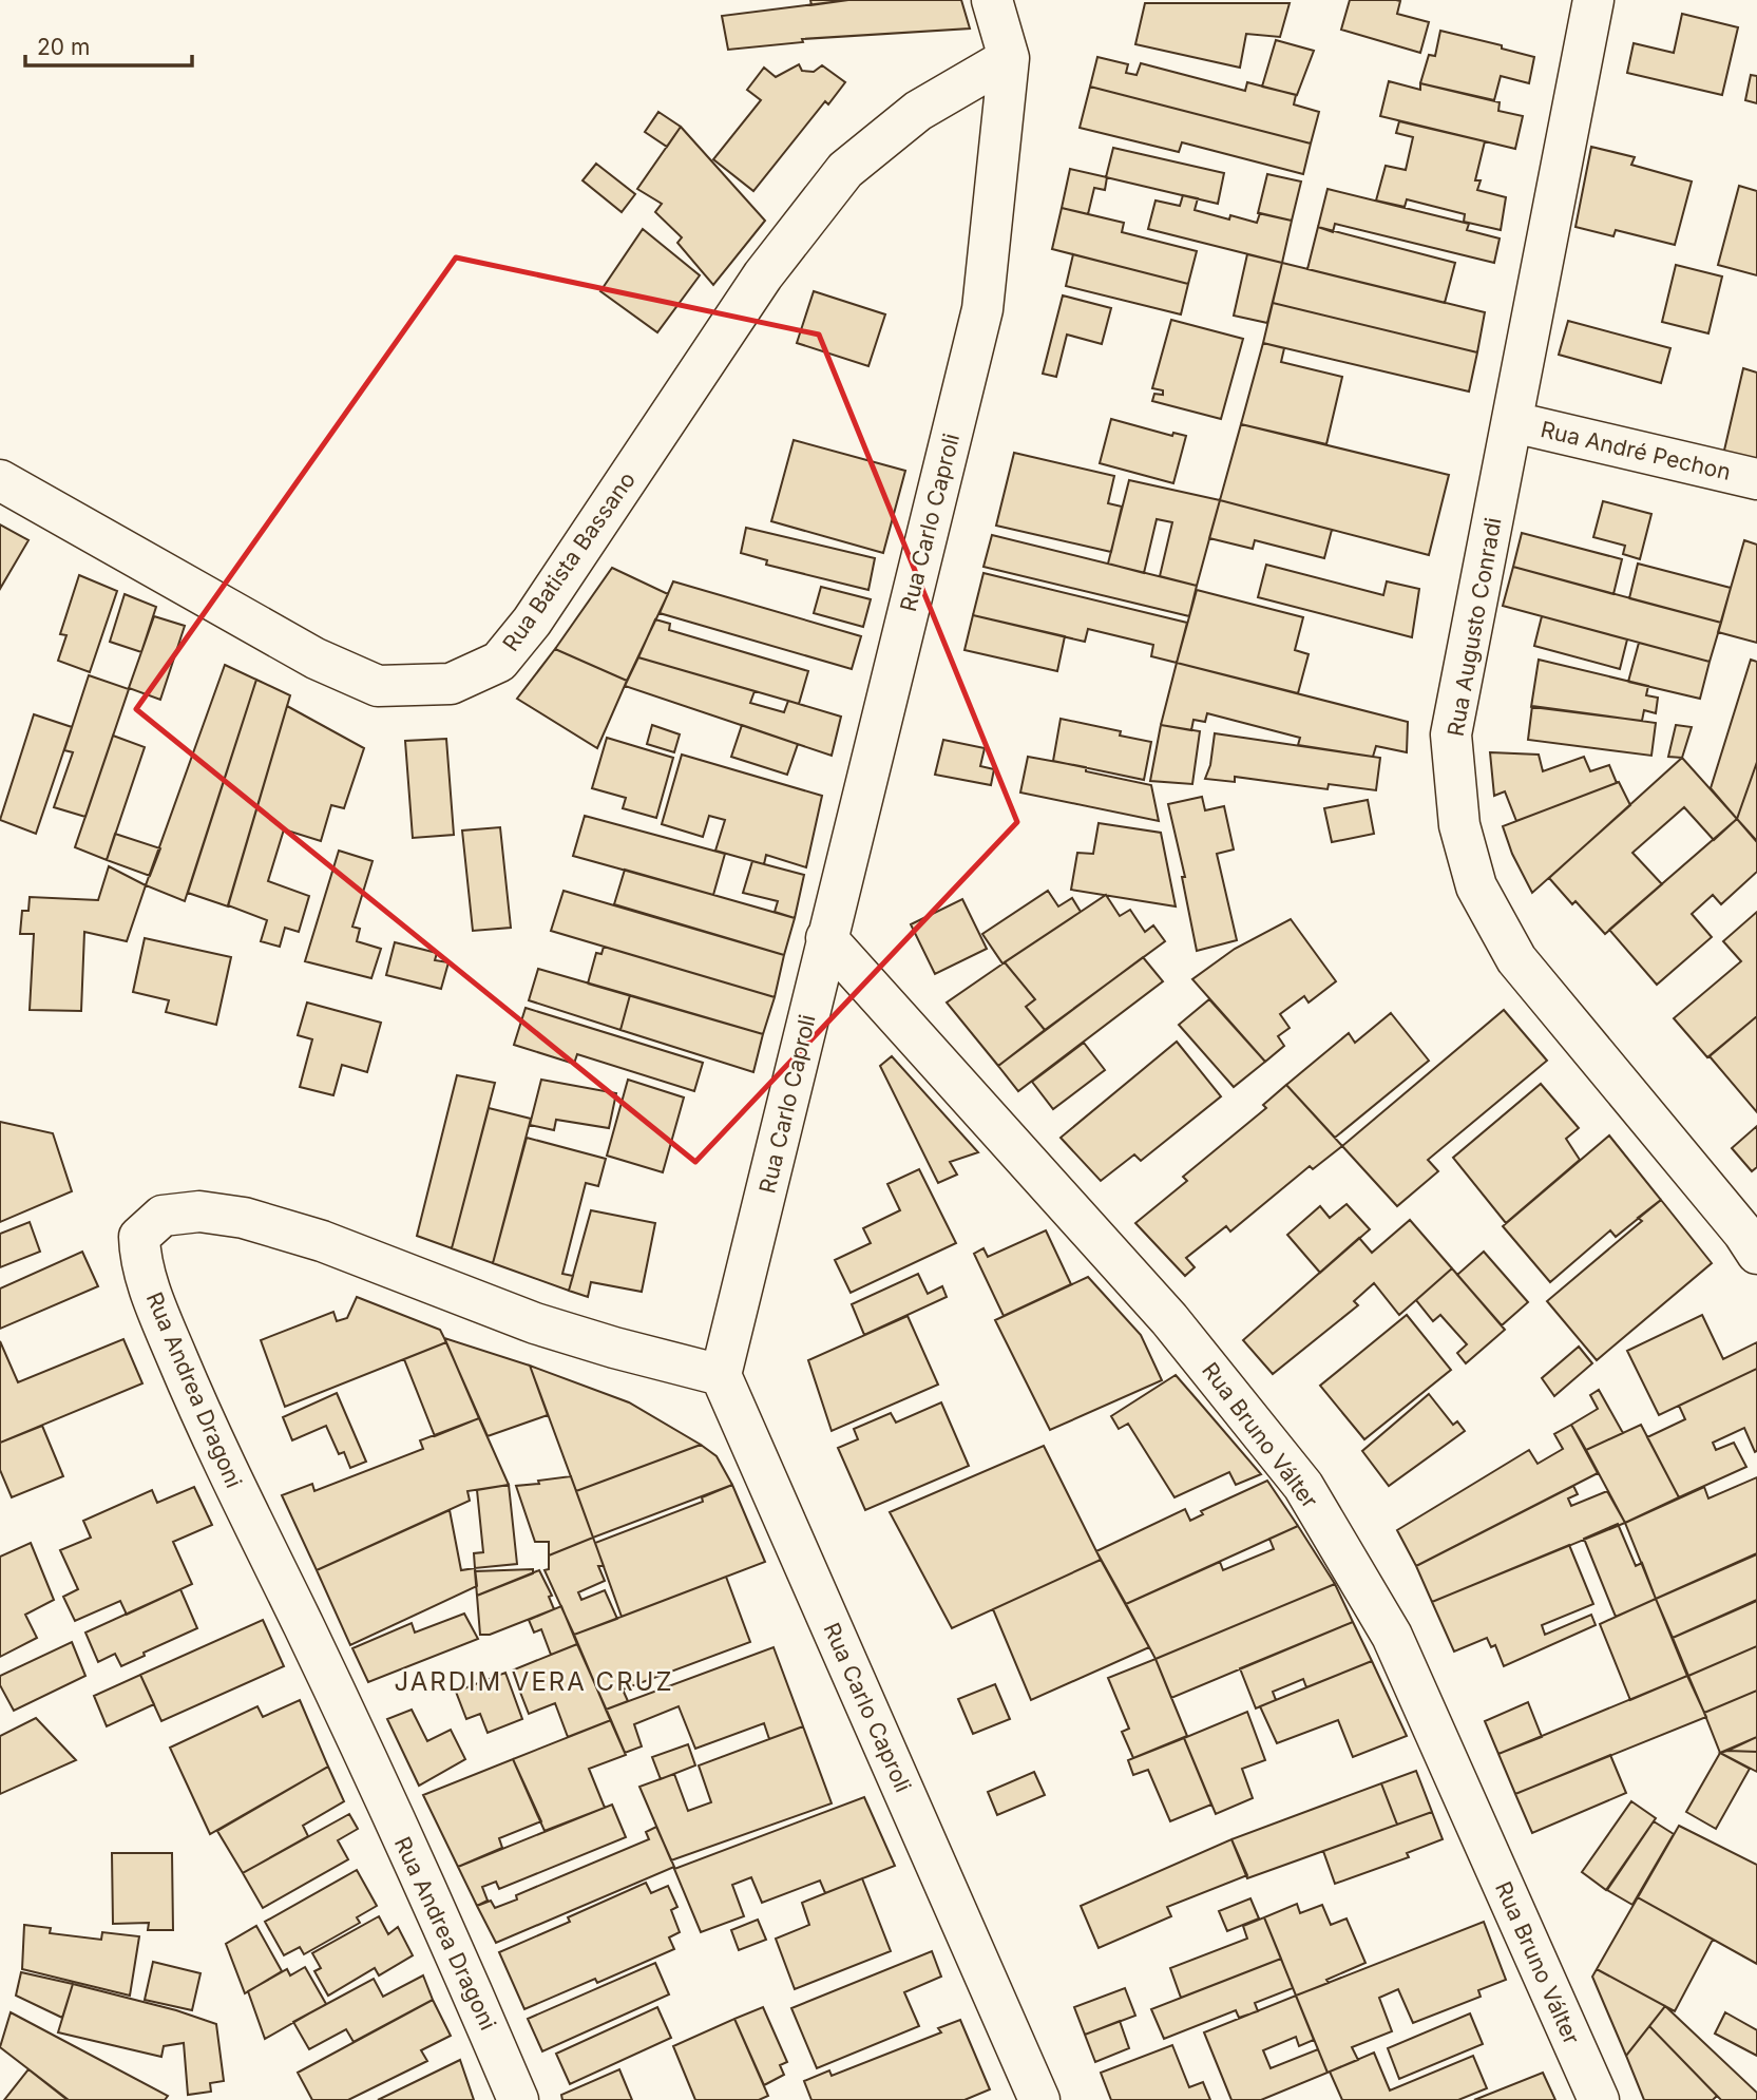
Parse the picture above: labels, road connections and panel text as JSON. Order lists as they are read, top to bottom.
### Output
{
  "streets": {
    "street": [
      "Rua André Pechon",
      "Rua Carlo Caproli",
      "Rua Batista Bassano",
      "Rua Augusto Conradi",
      "Rua Andrea Dragoni",
      "Rua Bruno Válter"
    ]
  },
  "crossings": [
    ["Rua André Pechon", "Rua Augusto Conradi"],
    ["Rua Carlo Caproli", "Rua Batista Bassano"],
    ["Rua Carlo Caproli", "Rua Andrea Dragoni"],
    ["Rua Carlo Caproli", "Rua Bruno Válter"]
  ],
  "districts": ["JARDIM VERA CRUZ"],
  "scale_bar": "20 m"
}
